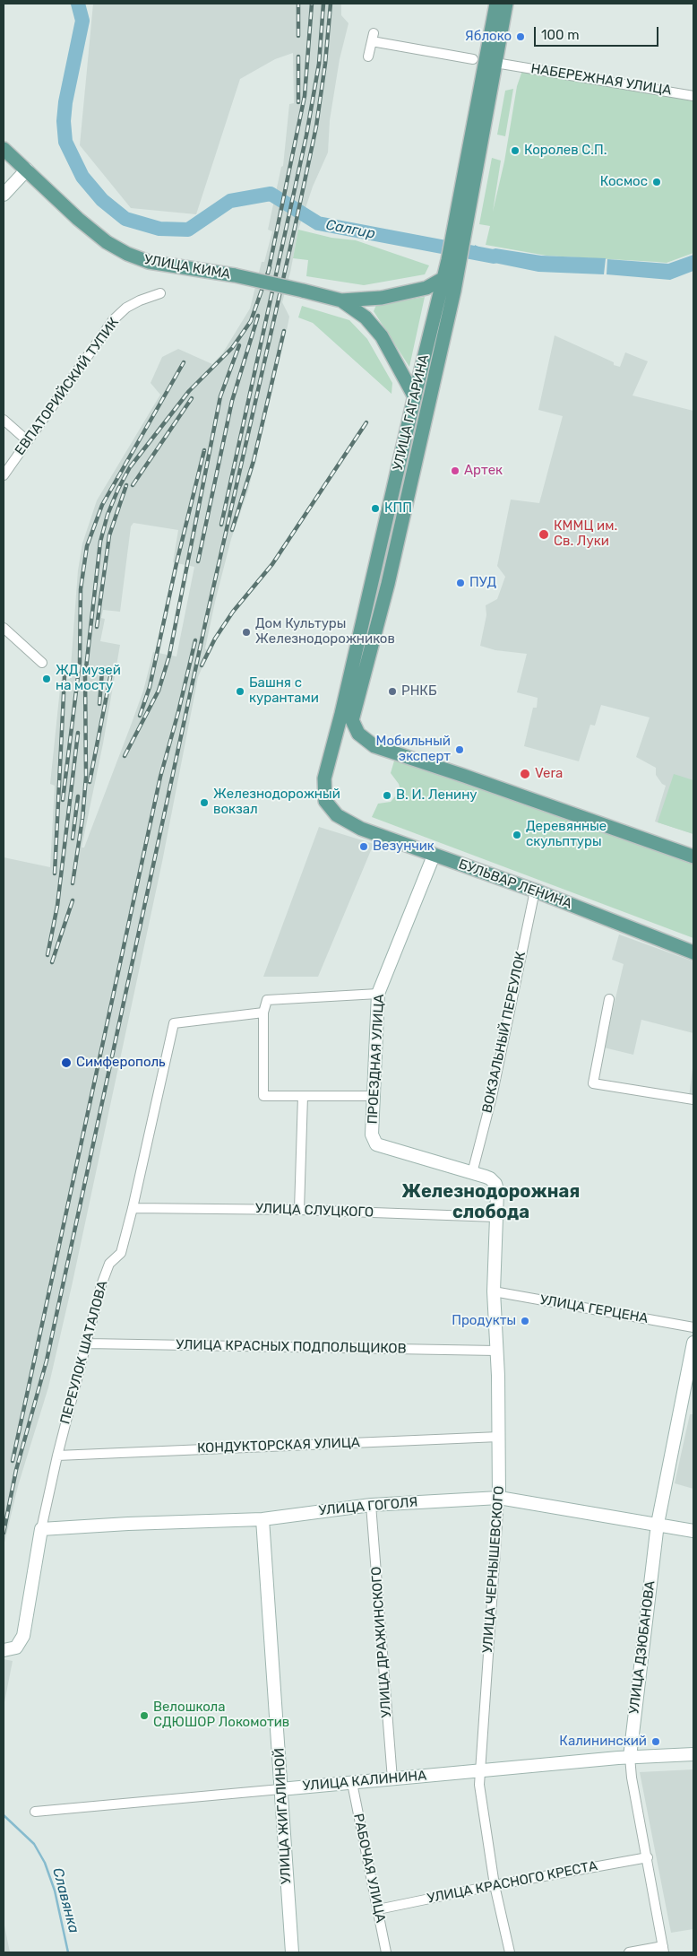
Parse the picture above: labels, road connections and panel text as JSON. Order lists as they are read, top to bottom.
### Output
{
  "streets": {
    "main road": [
      "УЛИЦА КИМА",
      "УЛИЦА ГАГАРИНА",
      "БУЛЬВАР ЛЕНИНА",
      "ПРОЕЗДНАЯ УЛИЦА",
      "УЛИЦА ГОГОЛЯ",
      "УЛИЦА ЧЕРНЫШЕВСКОГО",
      "УЛИЦА ДЗЮБАНОВА",
      "УЛИЦА КАЛИНИНА",
      "УЛИЦА ЖИГАЛИНОЙ"
    ],
    "street": [
      "НАБЕРЕЖНАЯ УЛИЦА",
      "ЕВПАТОРИЙСКИЙ ТУПИК",
      "ВОКЗАЛЬНЫЙ ПЕРЕУЛОК",
      "УЛИЦА СЛУЦКОГО",
      "УЛИЦА ГЕРЦЕНА",
      "УЛИЦА КРАСНЫХ ПОДПОЛЬЩИКОВ",
      "ПЕРЕУЛОК ШАТАЛОВА",
      "КОНДУКТОРСКАЯ УЛИЦА",
      "УЛИЦА ДРАЖИНСКОГО",
      "РАБОЧАЯ УЛИЦА",
      "УЛИЦА КРАСНОГО КРЕСТА"
    ]
  },
  "crossings": [
    ["НАБЕРЕЖНАЯ УЛИЦА", "УЛИЦА ГАГАРИНА"],
    ["УЛИЦА ГАГАРИНА", "БУЛЬВАР ЛЕНИНА"],
    ["БУЛЬВАР ЛЕНИНА", "ВОКЗАЛЬНЫЙ ПЕРЕУЛОК"],
    ["БУЛЬВАР ЛЕНИНА", "ПРОЕЗДНАЯ УЛИЦА"],
    ["ВОКЗАЛЬНЫЙ ПЕРЕУЛОК", "ПРОЕЗДНАЯ УЛИЦА"],
    ["ПРОЕЗДНАЯ УЛИЦА", "УЛИЦА ЧЕРНЫШЕВСКОГО"],
    ["УЛИЦА СЛУЦКОГО", "ПЕРЕУЛОК ШАТАЛОВА"],
    ["УЛИЦА СЛУЦКОГО", "УЛИЦА ЧЕРНЫШЕВСКОГО"],
    ["УЛИЦА ГЕРЦЕНА", "УЛИЦА ЧЕРНЫШЕВСКОГО"],
    ["УЛИЦА КРАСНЫХ ПОДПОЛЬЩИКОВ", "ПЕРЕУЛОК ШАТАЛОВА"],
    ["УЛИЦА КРАСНЫХ ПОДПОЛЬЩИКОВ", "УЛИЦА ЧЕРНЫШЕВСКОГО"],
    ["ПЕРЕУЛОК ШАТАЛОВА", "КОНДУКТОРСКАЯ УЛИЦА"],
    ["ПЕРЕУЛОК ШАТАЛОВА", "УЛИЦА ГОГОЛЯ"],
    ["КОНДУКТОРСКАЯ УЛИЦА", "УЛИЦА ЧЕРНЫШЕВСКОГО"],
    ["УЛИЦА ГОГОЛЯ", "УЛИЦА ЧЕРНЫШЕВСКОГО"],
    ["УЛИЦА ГОГОЛЯ", "УЛИЦА ДРАЖИНСКОГО"],
    ["УЛИЦА ГОГОЛЯ", "УЛИЦА ДЗЮБАНОВА"],
    ["УЛИЦА ГОГОЛЯ", "УЛИЦА ЖИГАЛИНОЙ"],
    ["УЛИЦА ЧЕРНЫШЕВСКОГО", "УЛИЦА КАЛИНИНА"],
    ["УЛИЦА ЧЕРНЫШЕВСКОГО", "УЛИЦА КРАСНОГО КРЕСТА"],
    ["УЛИЦА ДРАЖИНСКОГО", "УЛИЦА КАЛИНИНА"],
    ["УЛИЦА ДЗЮБАНОВА", "УЛИЦА КАЛИНИНА"],
    ["УЛИЦА ДЗЮБАНОВА", "УЛИЦА КРАСНОГО КРЕСТА"],
    ["УЛИЦА КАЛИНИНА", "УЛИЦА ЖИГАЛИНОЙ"],
    ["УЛИЦА КАЛИНИНА", "РАБОЧАЯ УЛИЦА"],
    ["РАБОЧАЯ УЛИЦА", "УЛИЦА КРАСНОГО КРЕСТА"]
  ],
  "districts": ["Железнодорожная слобода"],
  "water": ["Салгир", "Славянка"],
  "places": [
    "Яблоко",
    "Королев С.П.",
    "Космос",
    "Артек",
    "КПП",
    "КММЦ им. Св. Луки",
    "ПУД",
    "Дом Культуры Железнодорожников",
    "ЖД музей на мосту",
    "Башня с курантами",
    "РНКБ",
    "Мобильный эксперт",
    "Vera",
    "В. И. Ленину",
    "Железнодорожный вокзал",
    "Деревянные скульптуры",
    "Везунчик",
    "Симферополь",
    "Продукты",
    "Велошкола СДЮШОР Локомотив",
    "Калининский"
  ],
  "scale_bar": "100 m"
}
